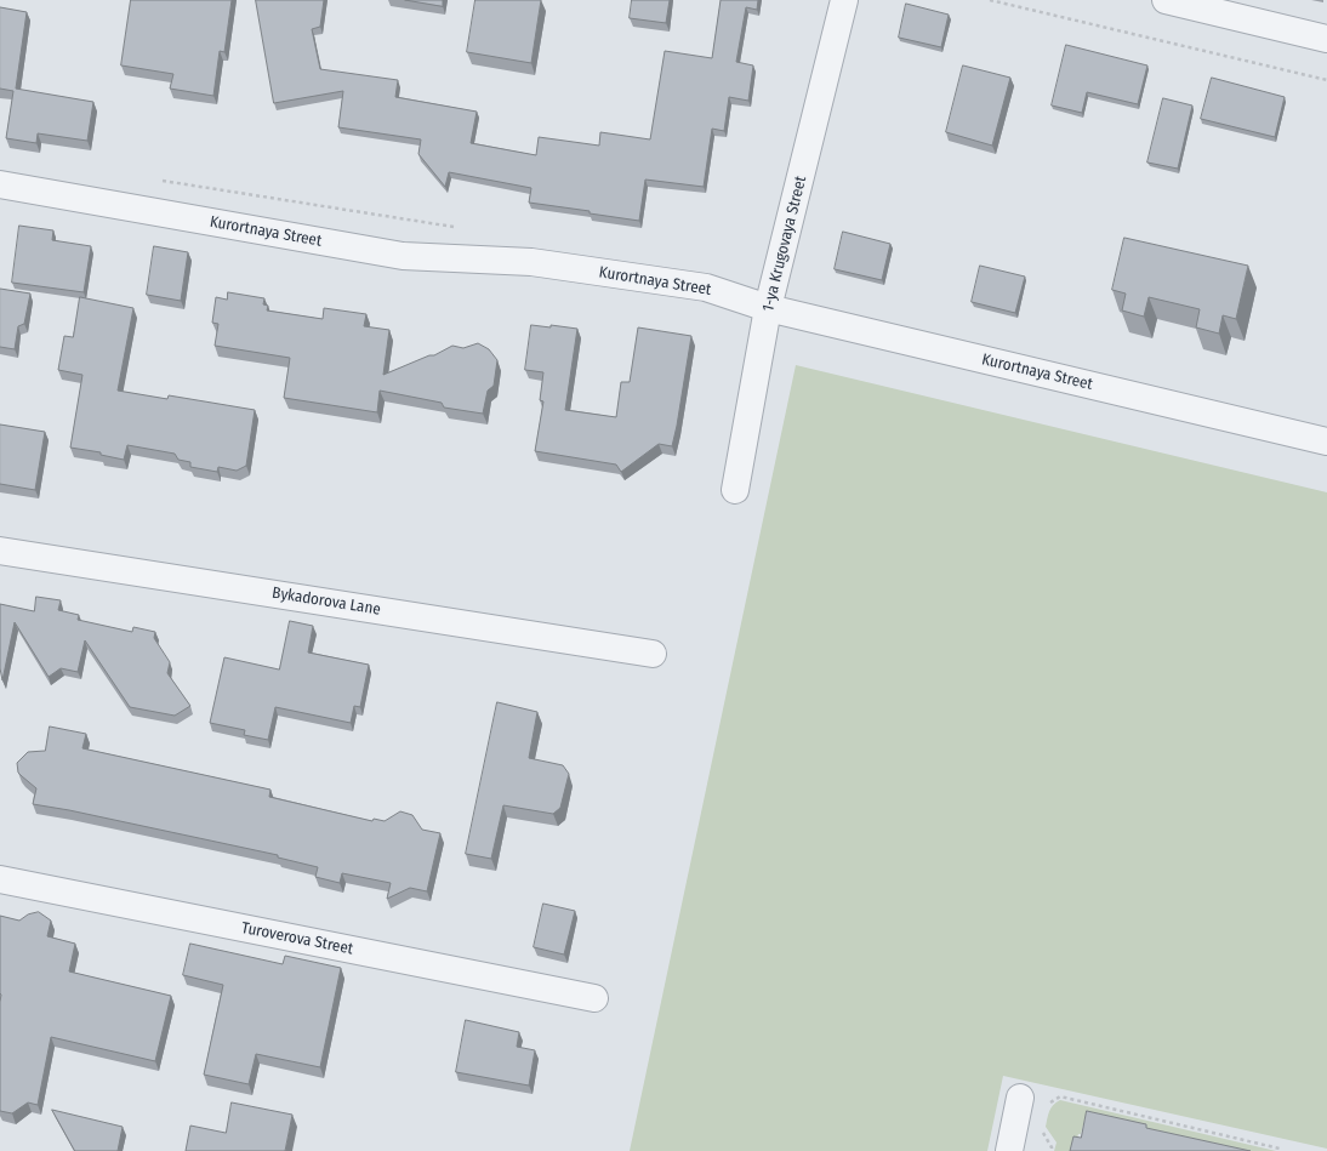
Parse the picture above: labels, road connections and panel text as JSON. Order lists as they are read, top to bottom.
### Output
{
  "streets": {
    "street": [
      "Kurortnaya Street",
      "1-ya Krugovaya Street",
      "Bykadorova Lane",
      "Turoverova Street"
    ]
  },
  "crossings": [
    ["Kurortnaya Street", "1-ya Krugovaya Street"]
  ]
}
